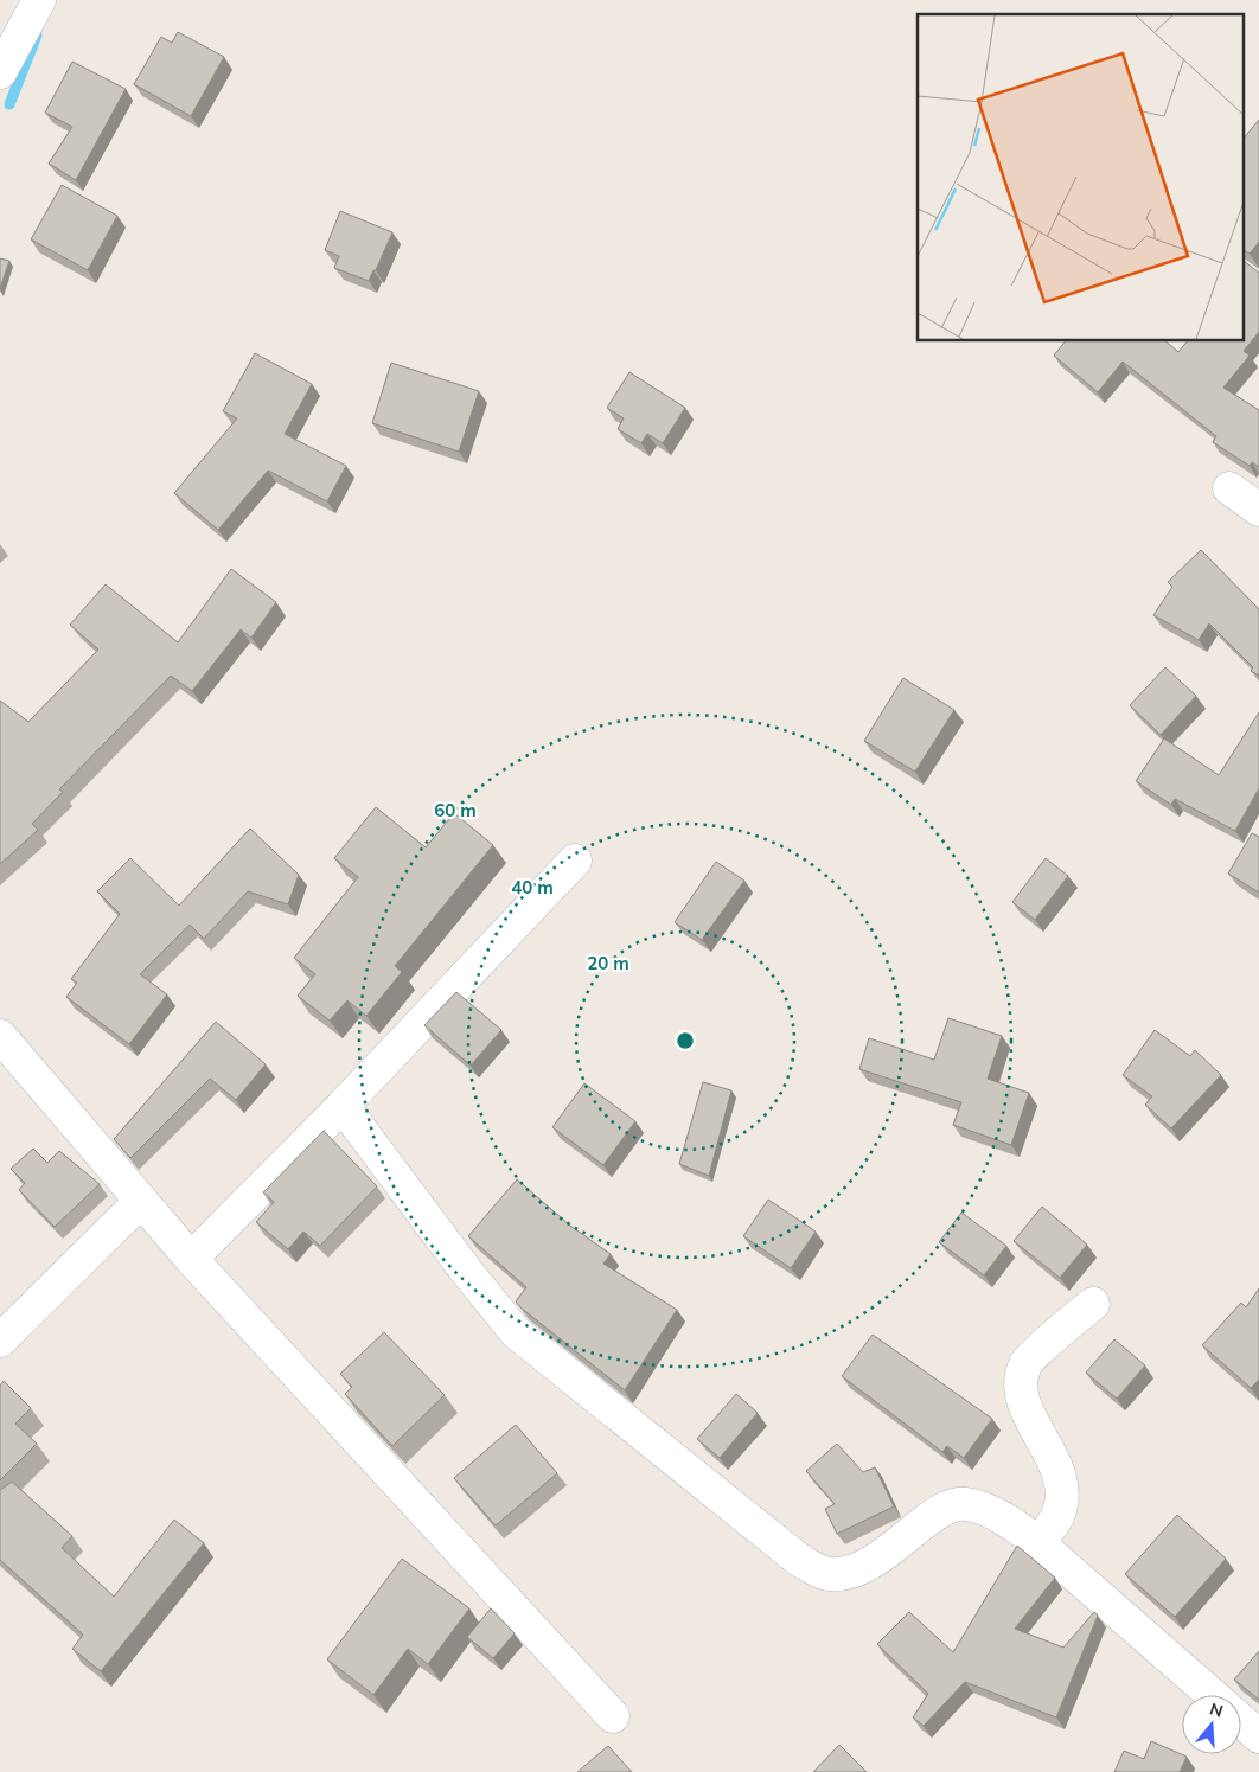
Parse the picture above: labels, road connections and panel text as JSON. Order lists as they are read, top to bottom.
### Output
{
  "north": "top",
  "rings": ["60 m", "40 m", "20 m"]
}
